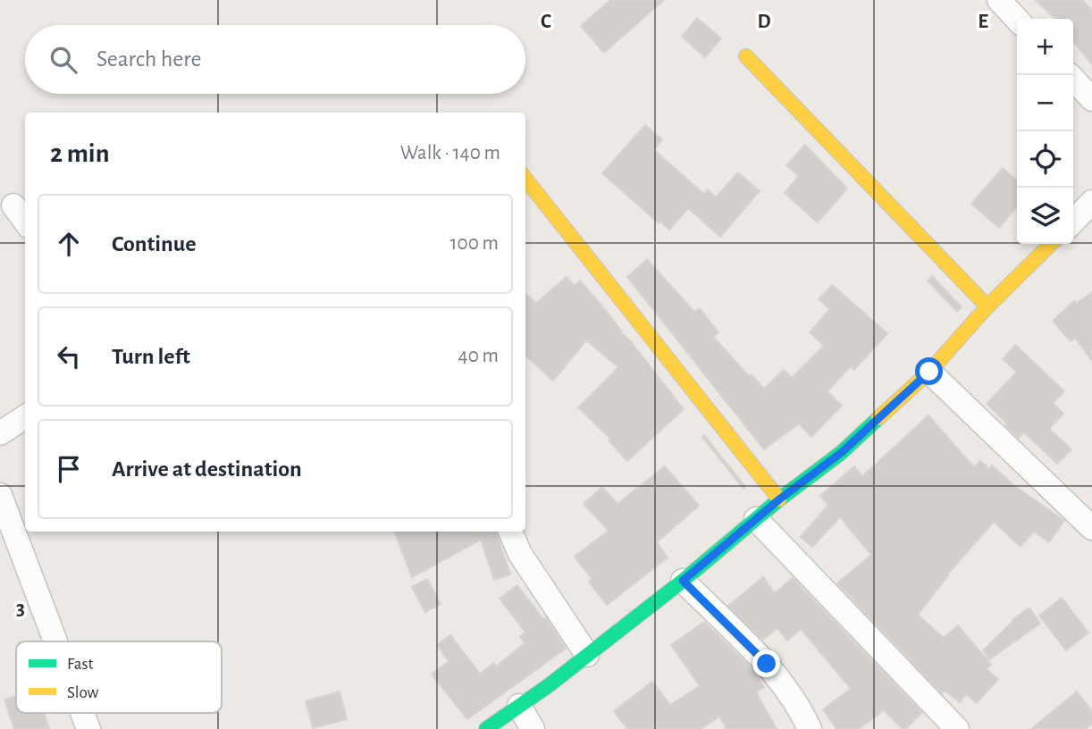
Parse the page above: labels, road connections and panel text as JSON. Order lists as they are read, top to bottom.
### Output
{
  "legend": ["Fast", "Slow"],
  "page": {
    "map_buttons": ["+", "−"],
    "search": "Search here",
    "heading": ["2 min", "Walk · 140 m"],
    "list": [
      ["Continue", "100 m"],
      ["Turn left", "40 m"],
      "Arrive at destination"
    ]
  },
  "grid": {
    "columns": ["C", "D", "E"],
    "rows": ["3"]
  }
}
